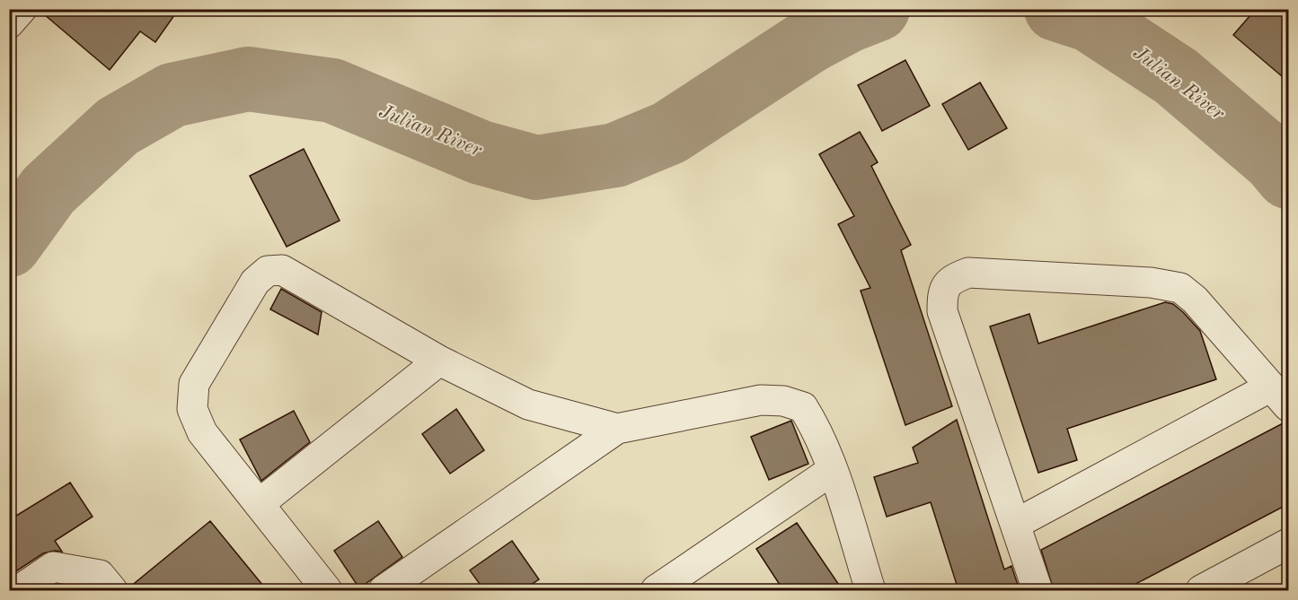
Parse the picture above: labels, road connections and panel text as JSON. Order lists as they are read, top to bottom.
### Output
{
  "water": ["Julian River"]
}
